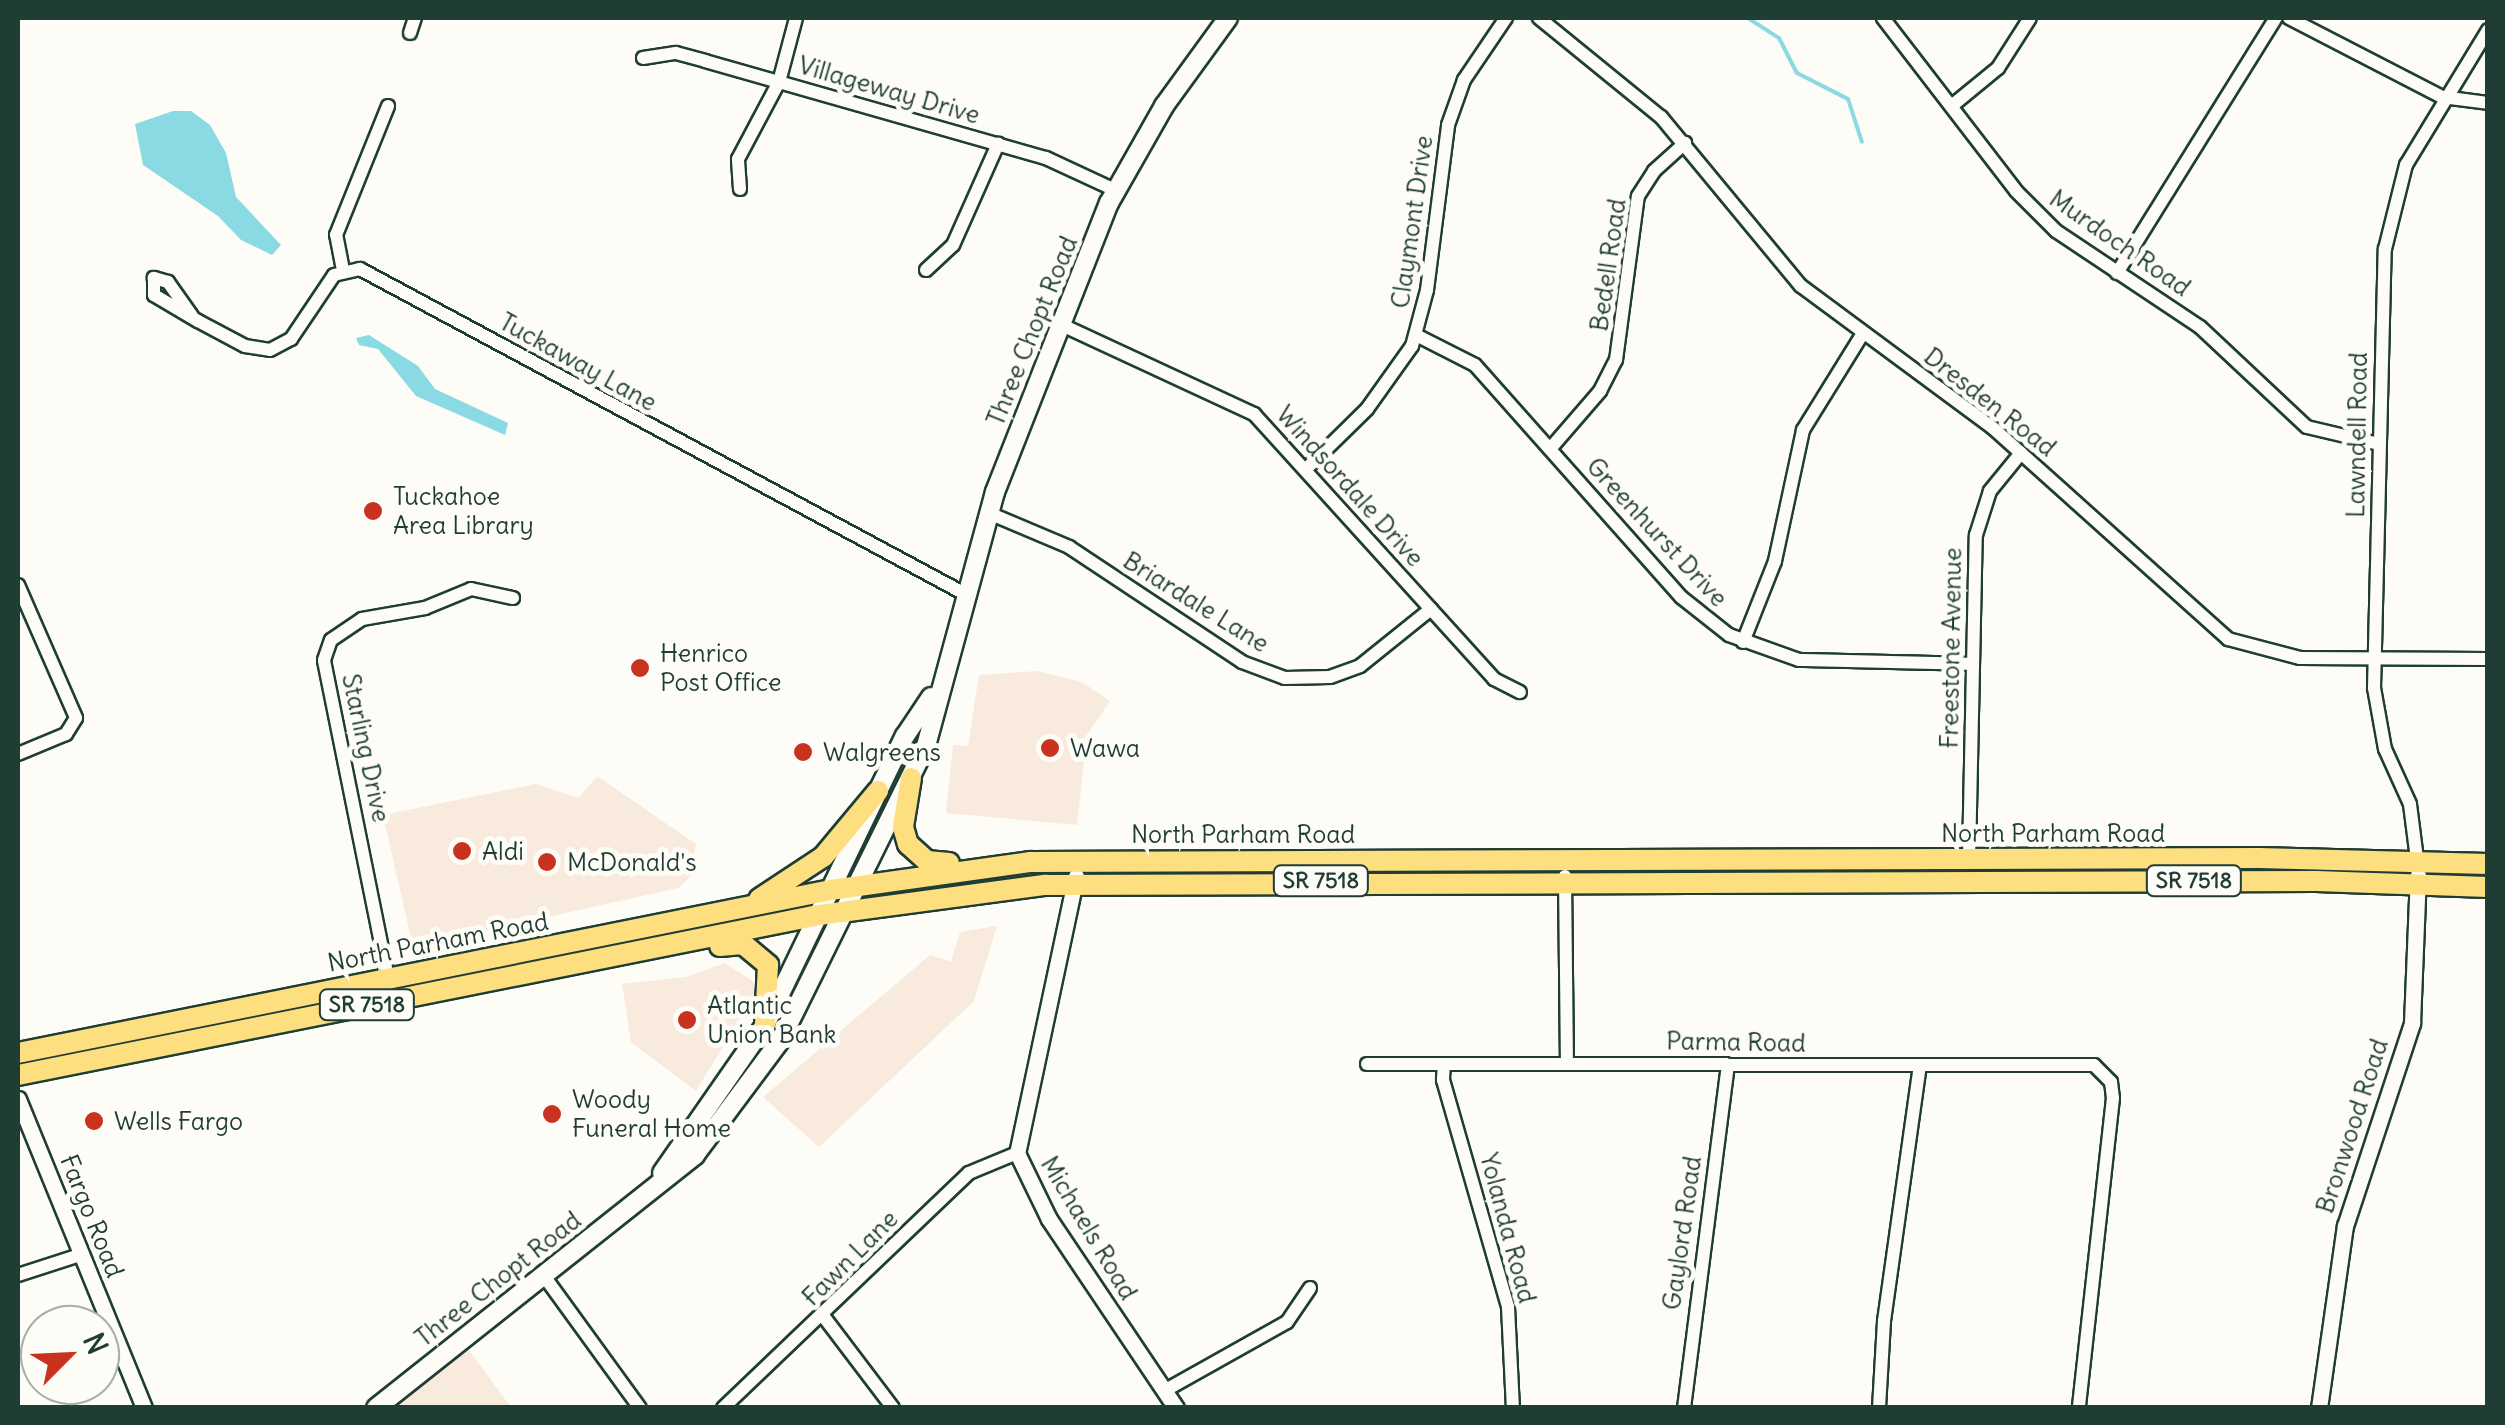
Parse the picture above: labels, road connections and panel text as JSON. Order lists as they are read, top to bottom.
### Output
{
  "streets": {
    "highway": ["North Parham Road", "SR 7518"],
    "main road": ["Three Chopt Road"],
    "street": [
      "Villageway Drive",
      "Claymont Drive",
      "Murdoch Road",
      "Bedell Road",
      "Tuckaway Lane",
      "Dresden Road",
      "Lawndell Road",
      "Windsordale Drive",
      "Greenhurst Drive",
      "Briardale Lane",
      "Freestone Avenue",
      "Starling Drive",
      "Parma Road",
      "Bronwood Road",
      "Fargo Road",
      "Michaels Road",
      "Yolanda Road",
      "Gaylord Road",
      "Fawn Lane"
    ]
  },
  "crossings": [
    ["Villageway Drive", "Three Chopt Road"],
    ["Claymont Drive", "Windsordale Drive"],
    ["Claymont Drive", "Greenhurst Drive"],
    ["Murdoch Road", "Lawndell Road"],
    ["Bedell Road", "Dresden Road"],
    ["Bedell Road", "Greenhurst Drive"],
    ["Three Chopt Road", "Tuckaway Lane"],
    ["Three Chopt Road", "Windsordale Drive"],
    ["Three Chopt Road", "Briardale Lane"],
    ["Three Chopt Road", "North Parham Road"],
    ["Dresden Road", "Lawndell Road"],
    ["Dresden Road", "Freestone Avenue"],
    ["Lawndell Road", "North Parham Road"],
    ["Lawndell Road", "Bronwood Road"],
    ["Windsordale Drive", "Briardale Lane"],
    ["Greenhurst Drive", "Freestone Avenue"],
    ["Freestone Avenue", "North Parham Road"],
    ["Starling Drive", "North Parham Road"],
    ["North Parham Road", "Bronwood Road"],
    ["North Parham Road", "Michaels Road"],
    ["Parma Road", "Yolanda Road"],
    ["Parma Road", "Gaylord Road"],
    ["Michaels Road", "Fawn Lane"]
  ],
  "places": [
    "Tuckahoe Area Library",
    "Henrico Post Office",
    "Wawa",
    "Walgreens",
    "Aldi",
    "McDonald's",
    "Atlantic Union Bank",
    "Woody Funeral Home",
    "Wells Fargo"
  ],
  "north": "top right"
}
